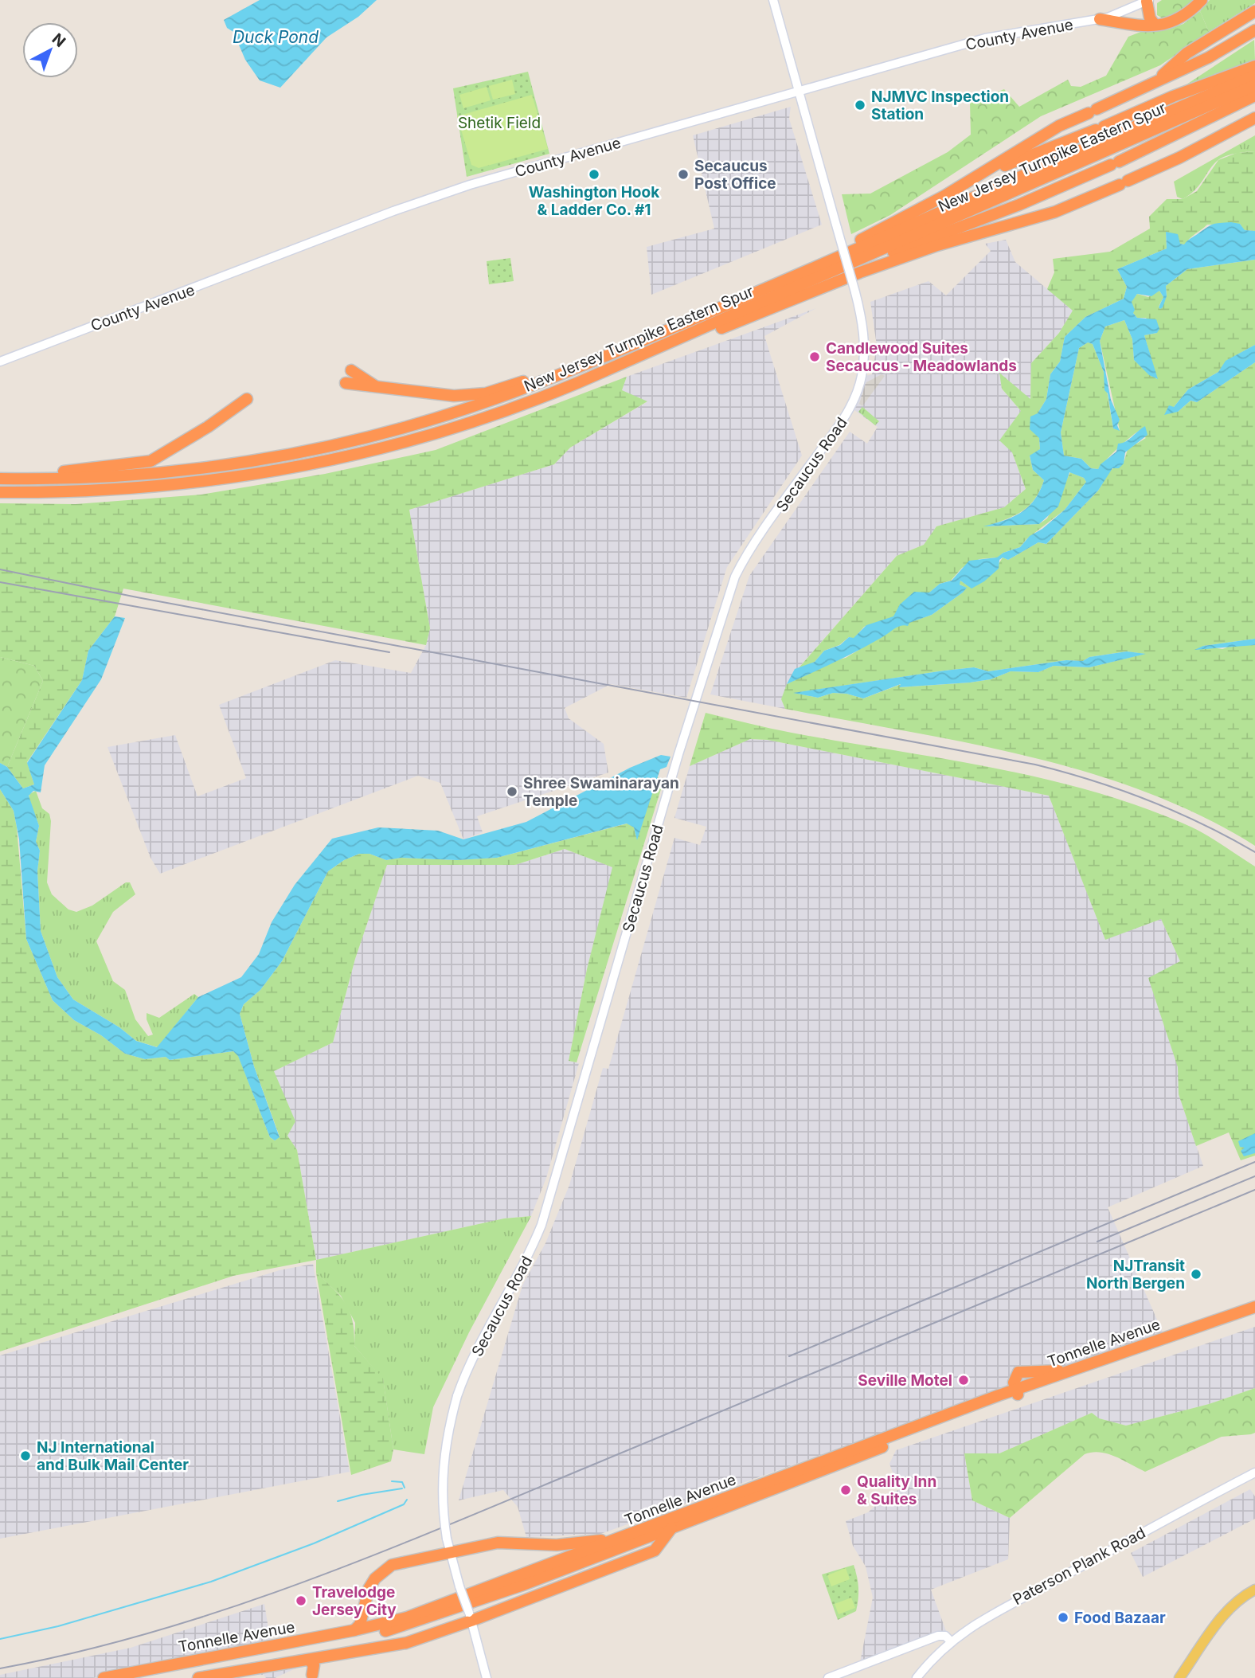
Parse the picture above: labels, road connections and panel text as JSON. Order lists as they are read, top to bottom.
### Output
{
  "streets": {
    "highway": ["New Jersey Turnpike Eastern Spur", "Tonnelle Avenue"],
    "main road": ["County Avenue", "Secaucus Road", "Paterson Plank Road"]
  },
  "crossings": [
    ["County Avenue", "Secaucus Road"]
  ],
  "water": ["Duck Pond"],
  "parks": ["Shetik Field"],
  "places": [
    "NJMVC Inspection Station",
    "Washington Hook & Ladder Co. #1",
    "Secaucus Post Office",
    "Candlewood Suites Secaucus - Meadowlands",
    "Shree Swaminarayan Temple",
    "NJTransit North Bergen",
    "Seville Motel",
    "NJ International and Bulk Mail Center",
    "Quality Inn & Suites",
    "Travelodge Jersey City",
    "Food Bazaar"
  ],
  "north": "top right"
}
